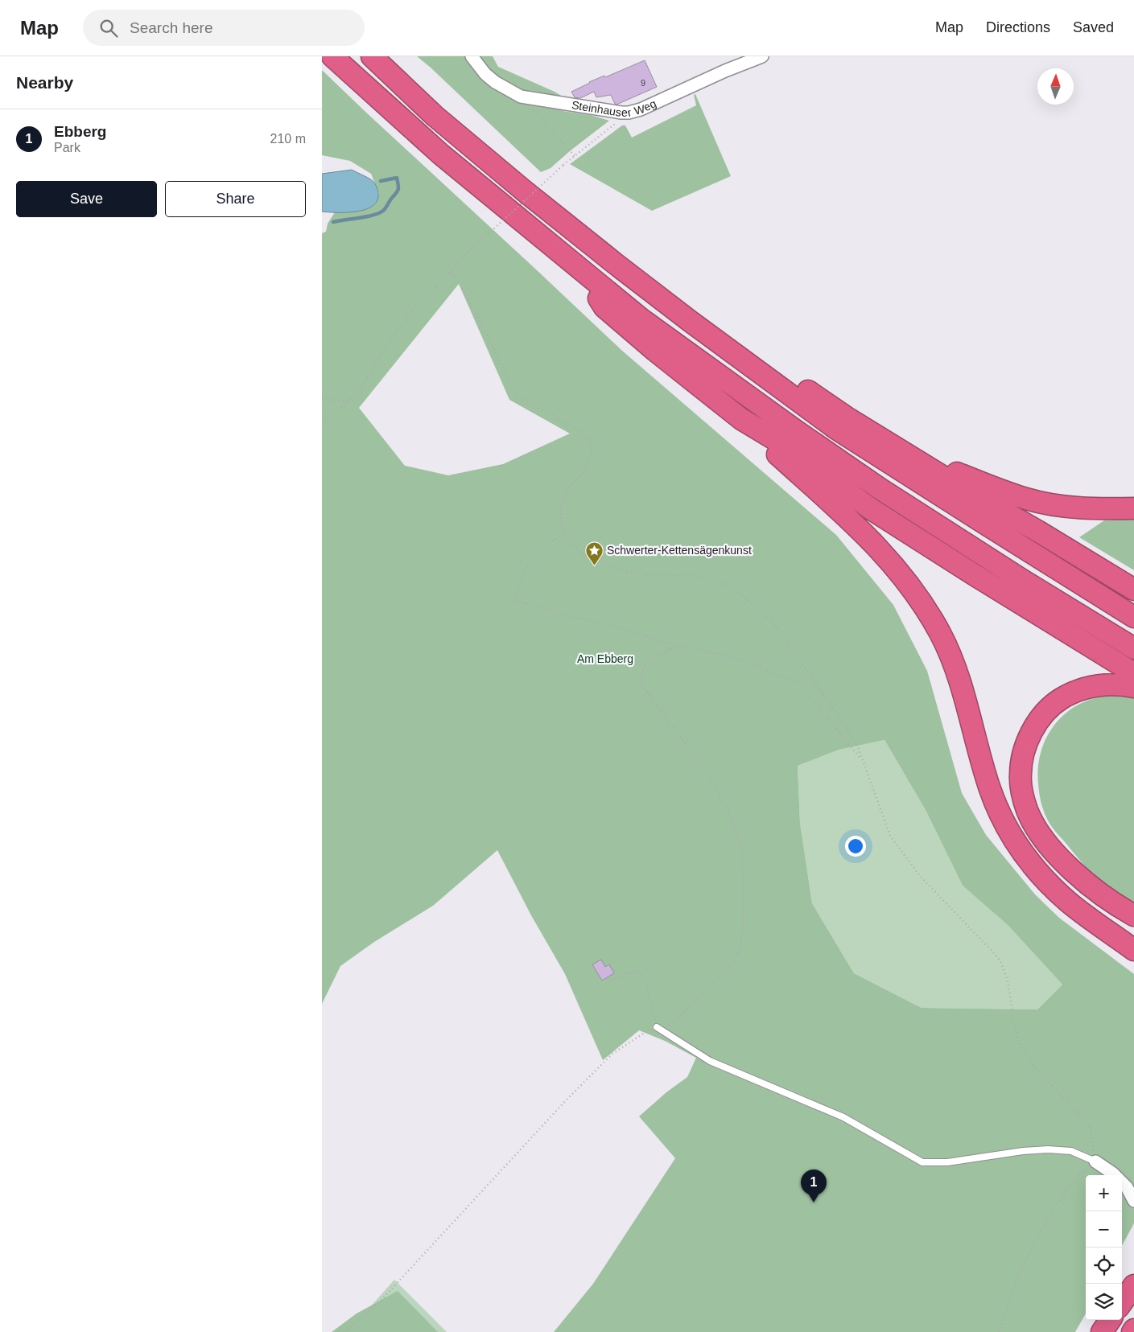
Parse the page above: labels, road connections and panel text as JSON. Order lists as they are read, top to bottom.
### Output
{
  "streets": {
    "street": ["Steinhauser Weg"]
  },
  "parks": ["Am Ebberg"],
  "places": {
    "place": ["Schwerter-Kettensägenkunst"]
  },
  "house_numbers": ["9"],
  "north": "top",
  "page": {
    "header": "Map",
    "search": "Search here",
    "nav": ["Map", "Directions", "Saved"],
    "heading": "Nearby",
    "list": [
      {
        "mark": "1",
        "name": "Ebberg",
        "note": "Park",
        "value": "210 m"
      }
    ],
    "buttons": ["Save", "Share"],
    "pins": "1",
    "map_buttons": ["+", "−"]
  }
}
